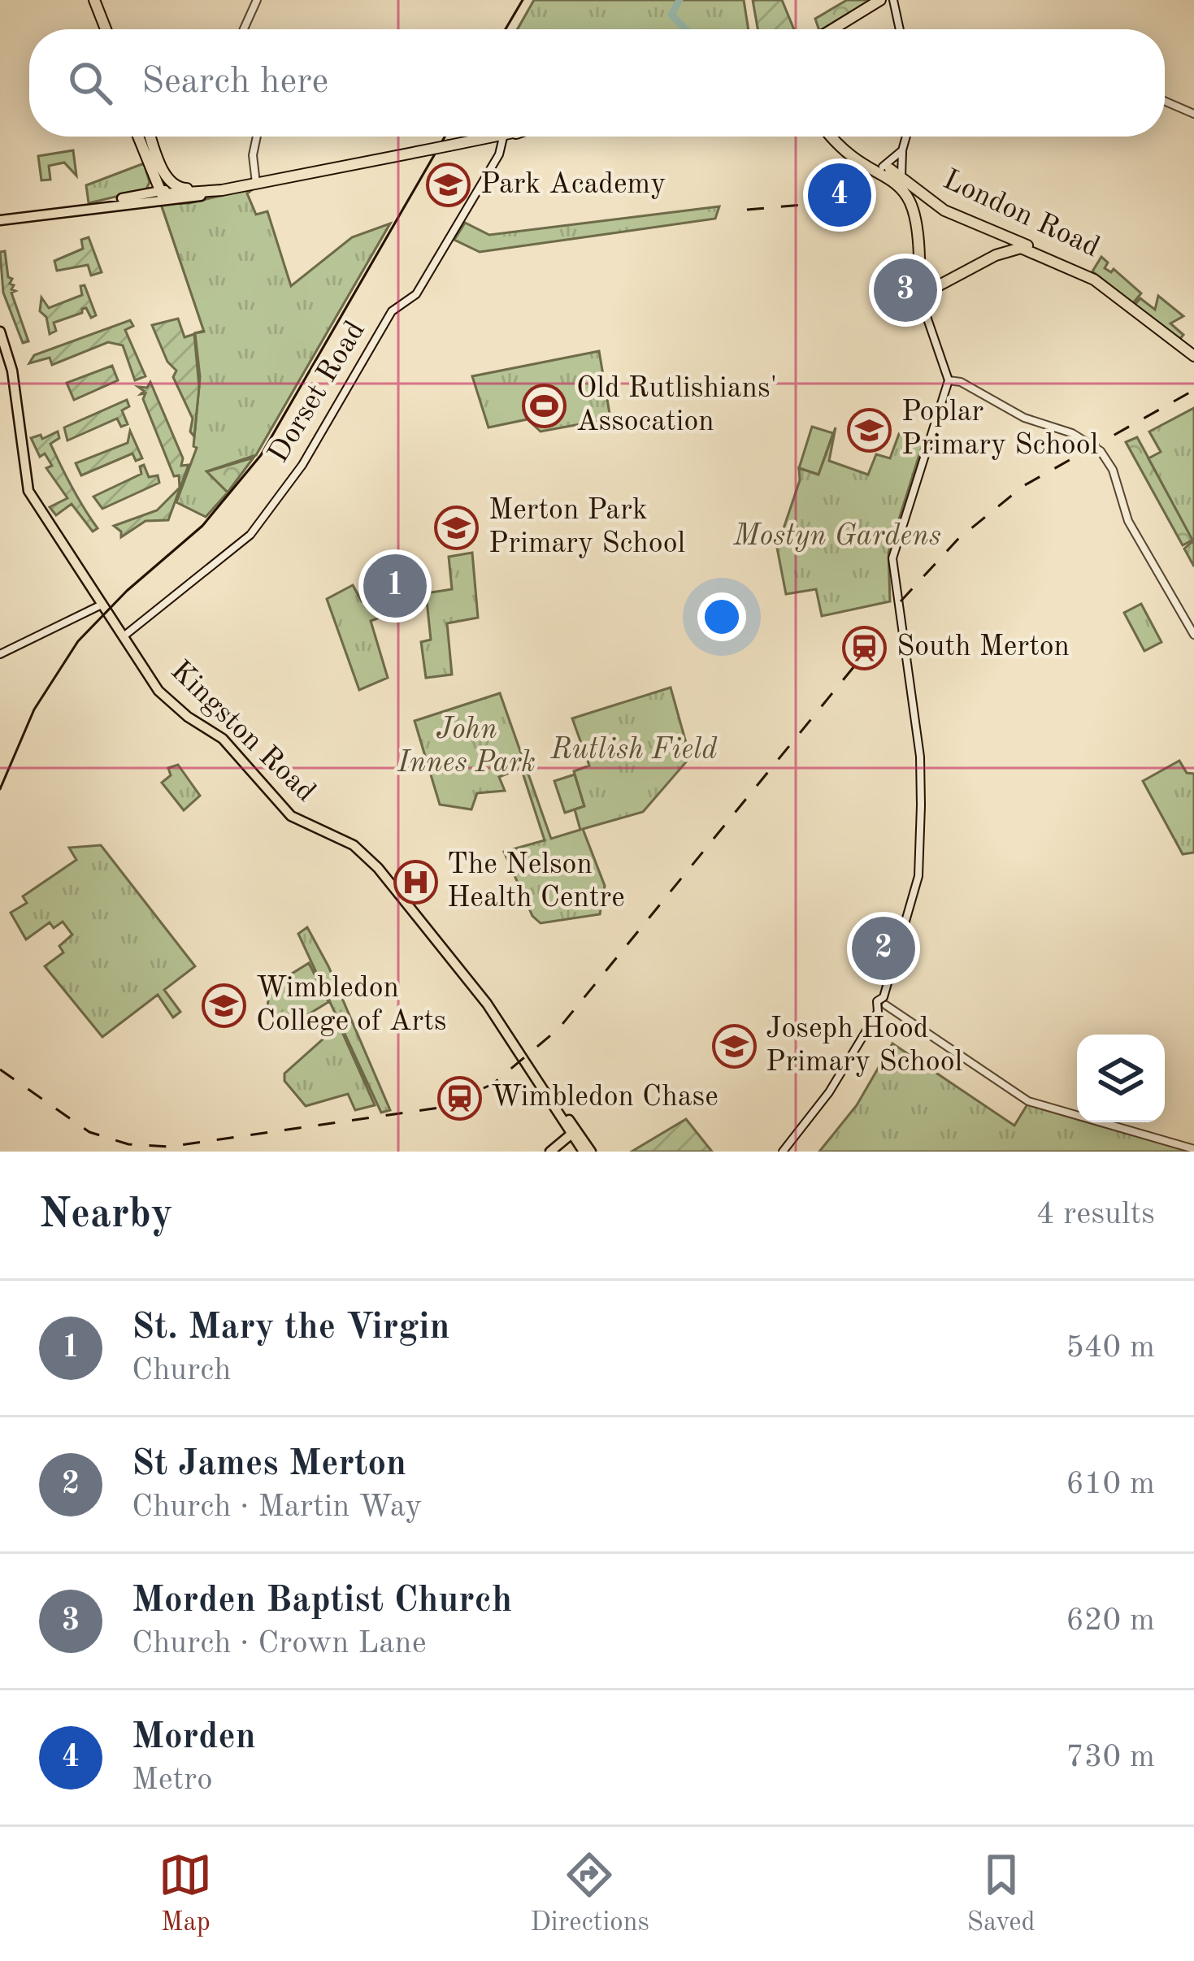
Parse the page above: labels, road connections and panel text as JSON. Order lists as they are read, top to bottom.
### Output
{
  "streets": {
    "highway": ["London Road"],
    "main road": ["Dorset Road", "Kingston Road"]
  },
  "crossings": [
    ["Dorset Road", "Kingston Road"]
  ],
  "parks": ["Mostyn Gardens", "John Innes Park", "Rutlish Field"],
  "places": {
    "school or university": [
      "Park Academy",
      "Poplar Primary School",
      "Merton Park Primary School",
      "Wimbledon College of Arts",
      "Joseph Hood Primary School"
    ],
    "sports": ["Old Rutlishians' Assocation"],
    "station": ["South Merton", "Wimbledon Chase"],
    "hospital": ["The Nelson Health Centre"]
  },
  "page": {
    "search": "Search here",
    "pins": [
      "4",
      "3",
      "1",
      "2"
    ],
    "heading": ["Nearby", "4 results"],
    "list": [
      {
        "mark": "1",
        "name": "St. Mary the Virgin",
        "note": "Church",
        "value": "540 m"
      },
      {
        "mark": "2",
        "name": "St James Merton",
        "note": "Church · Martin Way",
        "value": "610 m"
      },
      {
        "mark": "3",
        "name": "Morden Baptist Church",
        "note": "Church · Crown Lane",
        "value": "620 m"
      },
      {
        "mark": "4",
        "name": "Morden",
        "note": "Metro",
        "value": "730 m"
      }
    ],
    "nav": ["Map", "Directions", "Saved"]
  }
}
